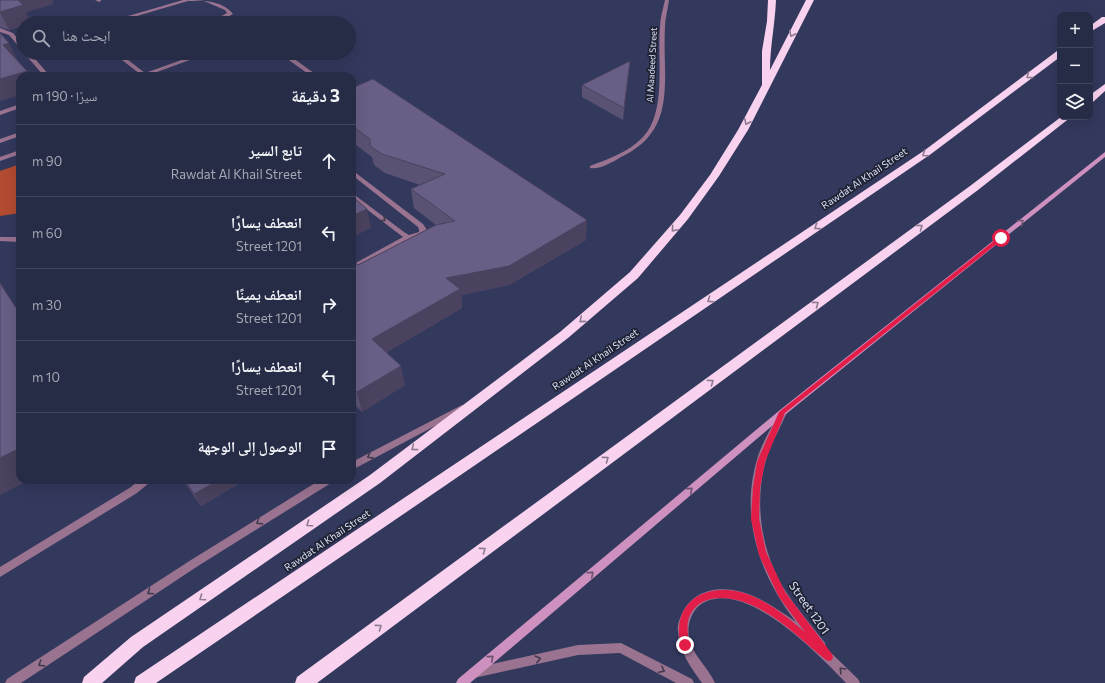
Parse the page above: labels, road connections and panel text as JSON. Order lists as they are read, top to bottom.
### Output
{
  "streets": {
    "highway": ["Rawdat Al Khail Street"],
    "street": ["Al Maadeed Street", "Street 1201"]
  },
  "page": {
    "map_buttons": ["+", "−"],
    "search": "ابحث هنا",
    "heading": ["3 دقيقة", "سيرًا · 190 m"],
    "list": [
      ["تابع السير", "Rawdat Al Khail Street", "90 m"],
      ["انعطف يسارًا", "Street 1201", "60 m"],
      ["انعطف يمينًا", "Street 1201", "30 m"],
      ["انعطف يسارًا", "Street 1201", "10 m"],
      "الوصول إلى الوجهة"
    ]
  }
}
